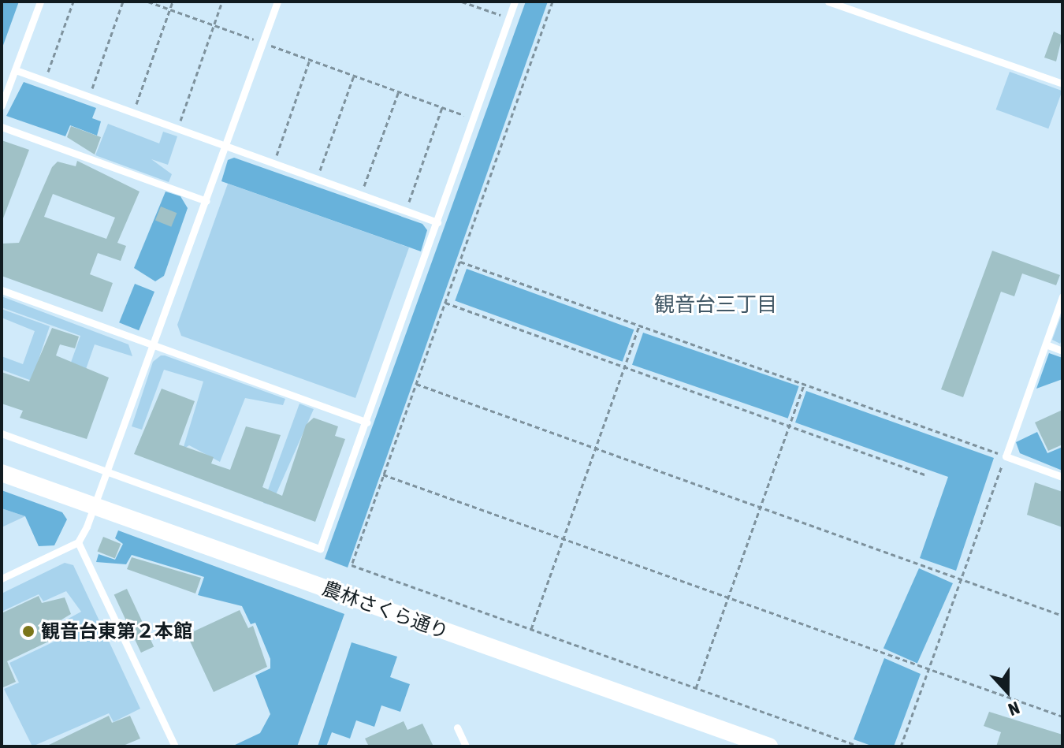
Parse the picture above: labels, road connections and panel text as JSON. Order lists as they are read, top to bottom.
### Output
{
  "streets": {
    "street": ["農林さくら通り"]
  },
  "districts": ["観音台三丁目"],
  "places": ["観音台東第２本館"],
  "north": "bottom"
}
